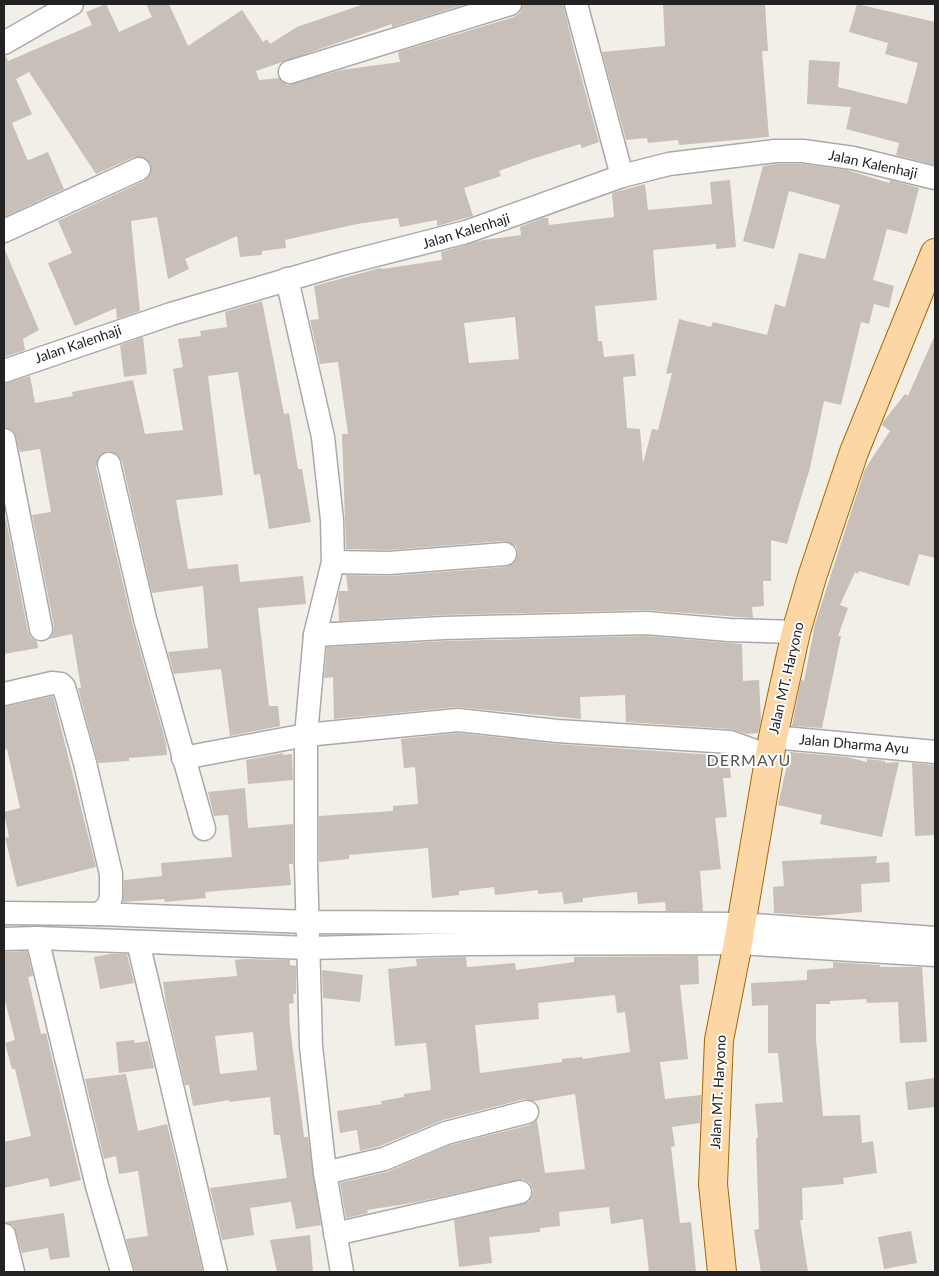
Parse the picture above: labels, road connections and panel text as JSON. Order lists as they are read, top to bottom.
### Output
{
  "streets": {
    "main road": ["Jalan MT. Haryono"],
    "street": ["Jalan Kalenhaji", "Jalan Dharma Ayu"]
  },
  "crossings": [
    ["Jalan MT. Haryono", "Jalan Dharma Ayu"]
  ],
  "districts": ["DERMAYU"]
}
